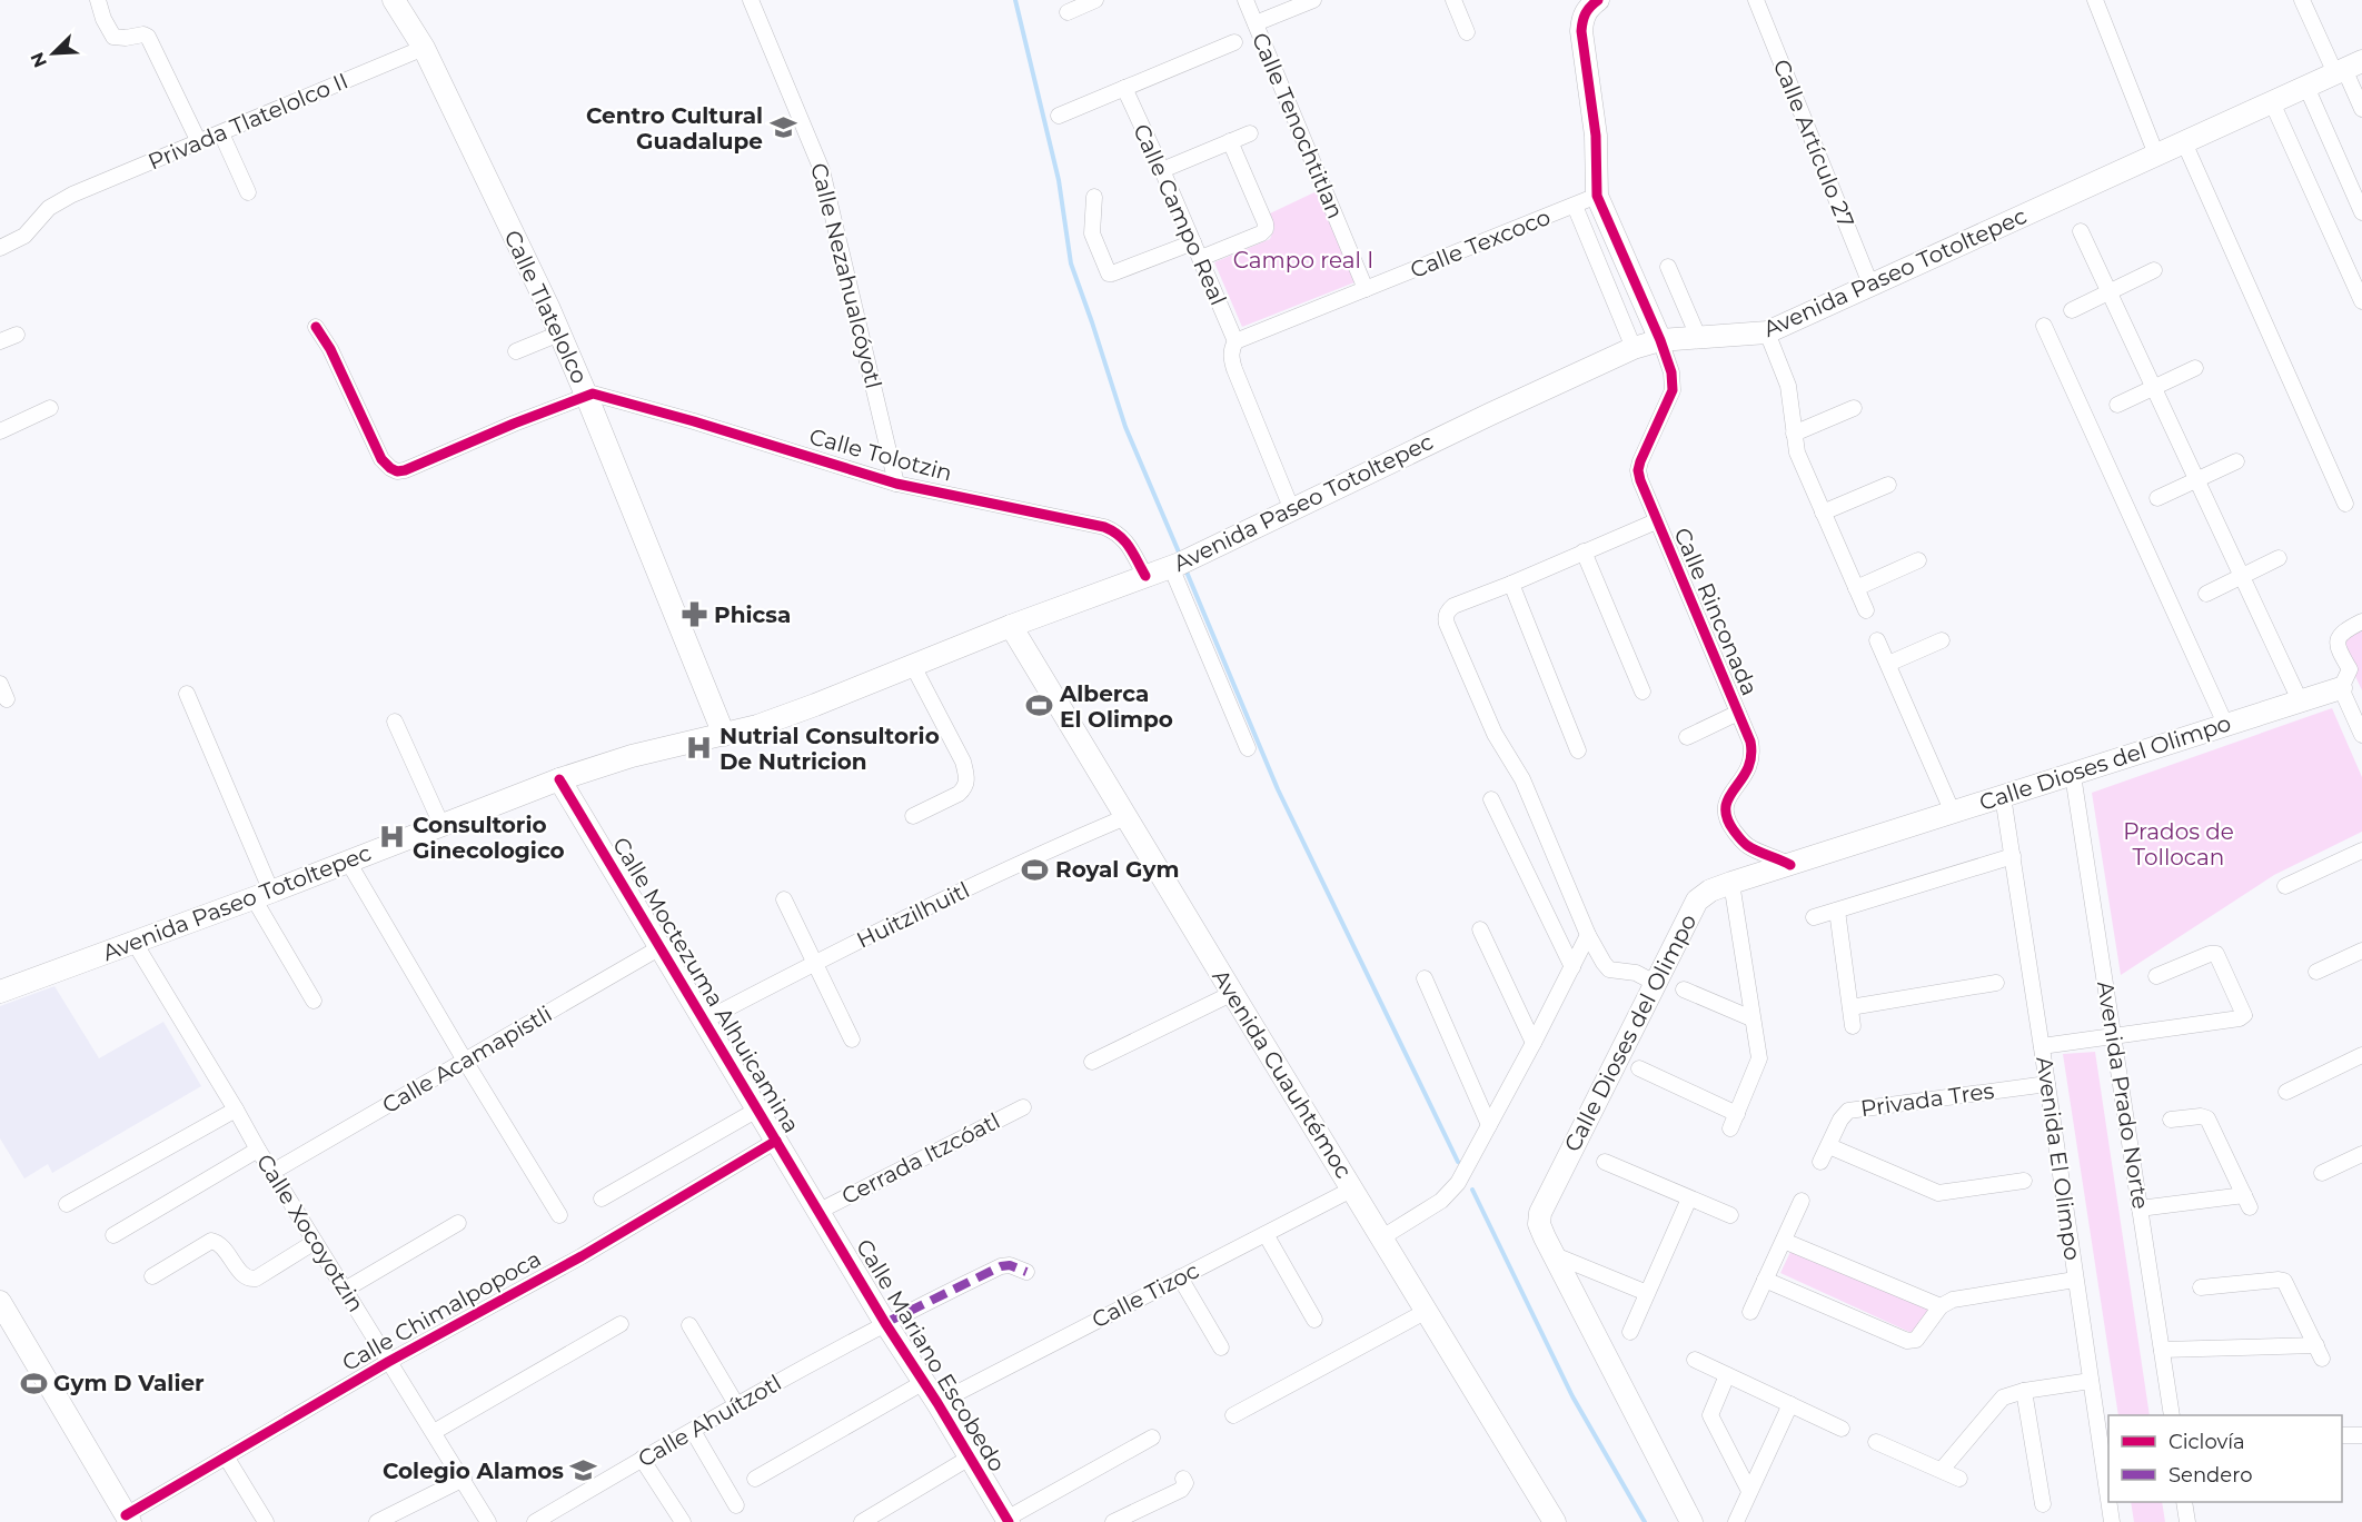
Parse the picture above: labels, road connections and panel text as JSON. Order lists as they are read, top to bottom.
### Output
{
  "streets": {
    "main road": [
      "Avenida Paseo Totoltepec",
      "Calle Tlatelolco",
      "Calle Dioses del Olimpo",
      "Calle Moctezuma Alhuicamina",
      "Avenida Cuauhtémoc",
      "Calle Mariano Escobedo"
    ],
    "street": [
      "Privada Tlatelolco II",
      "Calle Tenochtitlan",
      "Calle Artículo 27",
      "Calle Campo Real",
      "Calle Texcoco",
      "Calle Nezahualcóyotl",
      "Calle Tolotzin",
      "Calle Rinconada",
      "Huitzilhuitl",
      "Calle Acamapistli",
      "Avenida Prado Norte",
      "Privada Tres",
      "Cerrada Itzcóatl",
      "Avenida El Olimpo",
      "Calle Xocoyotzin",
      "Calle Tizoc",
      "Calle Chimalpopoca",
      "Calle Ahuítzotl"
    ]
  },
  "crossings": [
    ["Privada Tlatelolco II", "Calle Tlatelolco"],
    ["Calle Tenochtitlan", "Calle Texcoco"],
    ["Calle Artículo 27", "Avenida Paseo Totoltepec"],
    ["Calle Campo Real", "Calle Texcoco"],
    ["Avenida Paseo Totoltepec", "Calle Tlatelolco"],
    ["Avenida Paseo Totoltepec", "Calle Tolotzin"],
    ["Avenida Paseo Totoltepec", "Calle Rinconada"],
    ["Avenida Paseo Totoltepec", "Calle Moctezuma Alhuicamina"],
    ["Avenida Paseo Totoltepec", "Avenida Cuauhtémoc"],
    ["Avenida Paseo Totoltepec", "Calle Xocoyotzin"],
    ["Calle Nezahualcóyotl", "Calle Tolotzin"],
    ["Calle Tlatelolco", "Calle Tolotzin"],
    ["Calle Rinconada", "Calle Dioses del Olimpo"],
    ["Calle Dioses del Olimpo", "Avenida Prado Norte"],
    ["Calle Dioses del Olimpo", "Avenida El Olimpo"],
    ["Huitzilhuitl", "Calle Moctezuma Alhuicamina"],
    ["Huitzilhuitl", "Avenida Cuauhtémoc"],
    ["Calle Moctezuma Alhuicamina", "Calle Acamapistli"],
    ["Calle Moctezuma Alhuicamina", "Cerrada Itzcóatl"],
    ["Calle Moctezuma Alhuicamina", "Calle Chimalpopoca"],
    ["Calle Moctezuma Alhuicamina", "Calle Mariano Escobedo"],
    ["Calle Acamapistli", "Calle Xocoyotzin"],
    ["Avenida Cuauhtémoc", "Calle Tizoc"],
    ["Privada Tres", "Avenida El Olimpo"],
    ["Cerrada Itzcóatl", "Calle Mariano Escobedo"],
    ["Calle Xocoyotzin", "Calle Chimalpopoca"],
    ["Calle Tizoc", "Calle Mariano Escobedo"],
    ["Calle Mariano Escobedo", "Calle Ahuítzotl"]
  ],
  "parks": ["Campo real I", "Prados de Tollocan"],
  "places": {
    "school or university": ["Centro Cultural Guadalupe", "Colegio Alamos"],
    "pharmacy": ["Phicsa"],
    "sports": ["Alberca El Olimpo", "Royal Gym", "Gym D Valier"],
    "hospital": ["Nutrial Consultorio De Nutricion", "Consultorio Ginecologico"]
  },
  "legend": ["Ciclovía", "Sendero"],
  "north": "bottom left"
}
